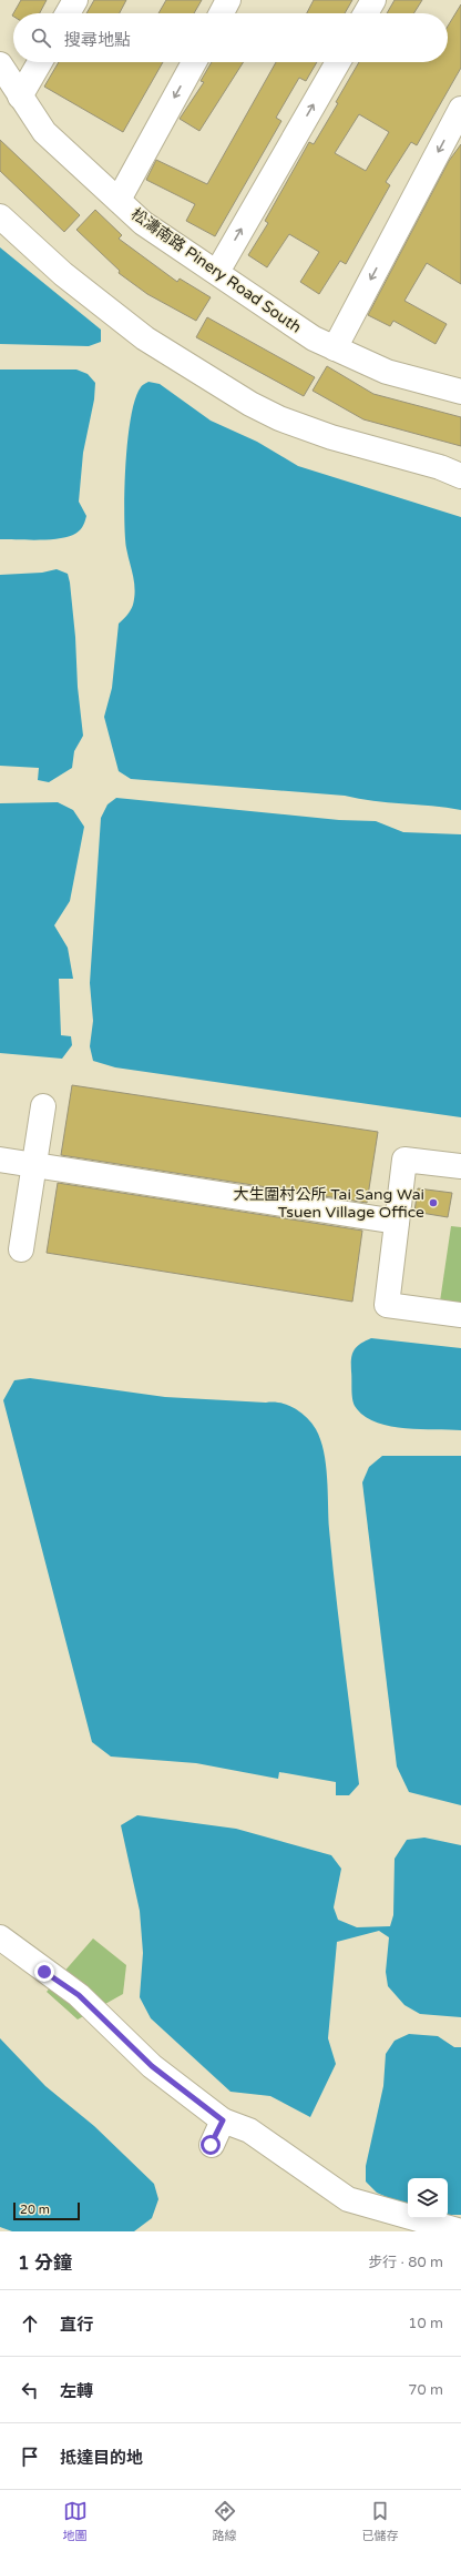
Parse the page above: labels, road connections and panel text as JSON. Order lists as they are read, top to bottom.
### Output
{
  "streets": {
    "street": ["松濤南路 Pinery Road South"]
  },
  "places": ["大生圍村公所 Tai Sang Wai Tsuen Village Office"],
  "scale_bar": "20 m",
  "page": {
    "search": "搜尋地點",
    "scale": "20 m",
    "heading": ["1 分鐘", "步行 · 80 m"],
    "list": [
      ["直行", "10 m"],
      ["左轉", "70 m"],
      "抵達目的地"
    ],
    "nav": ["地圖", "路線", "已儲存"]
  }
}
